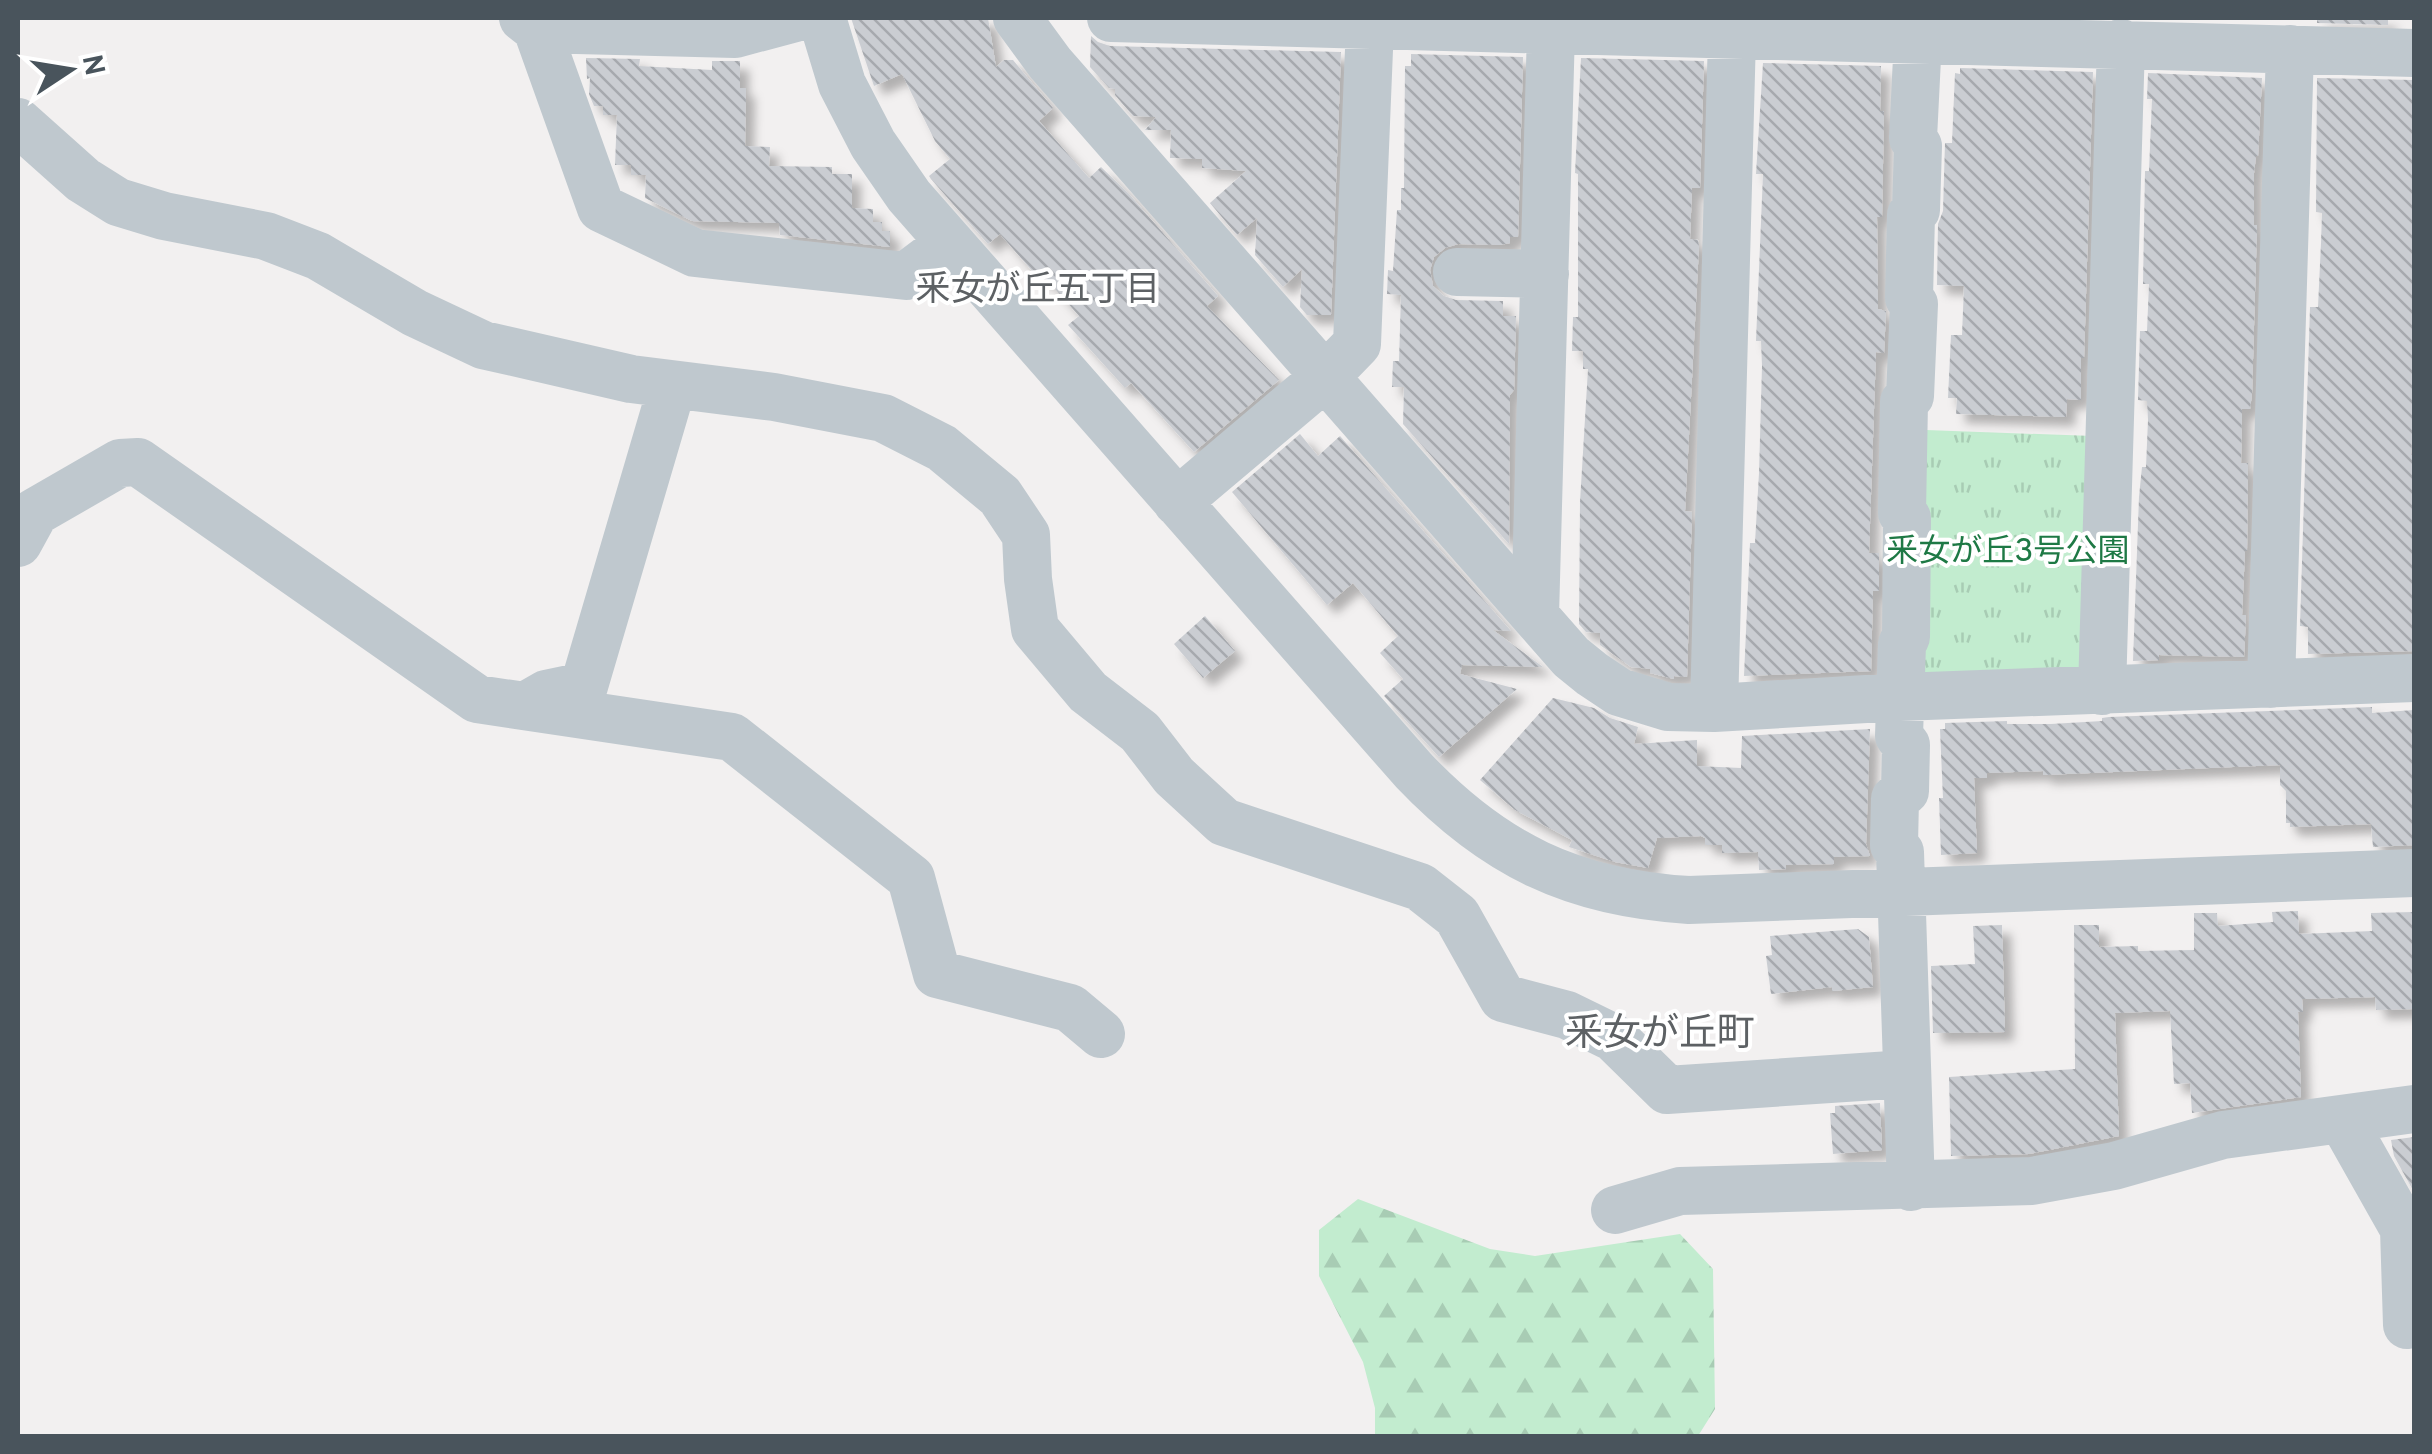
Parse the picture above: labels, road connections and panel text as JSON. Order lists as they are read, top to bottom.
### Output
{
  "districts": ["釆女が丘五丁目", "釆女が丘町"],
  "parks": ["釆女が丘3号公園"],
  "north": "right"
}
